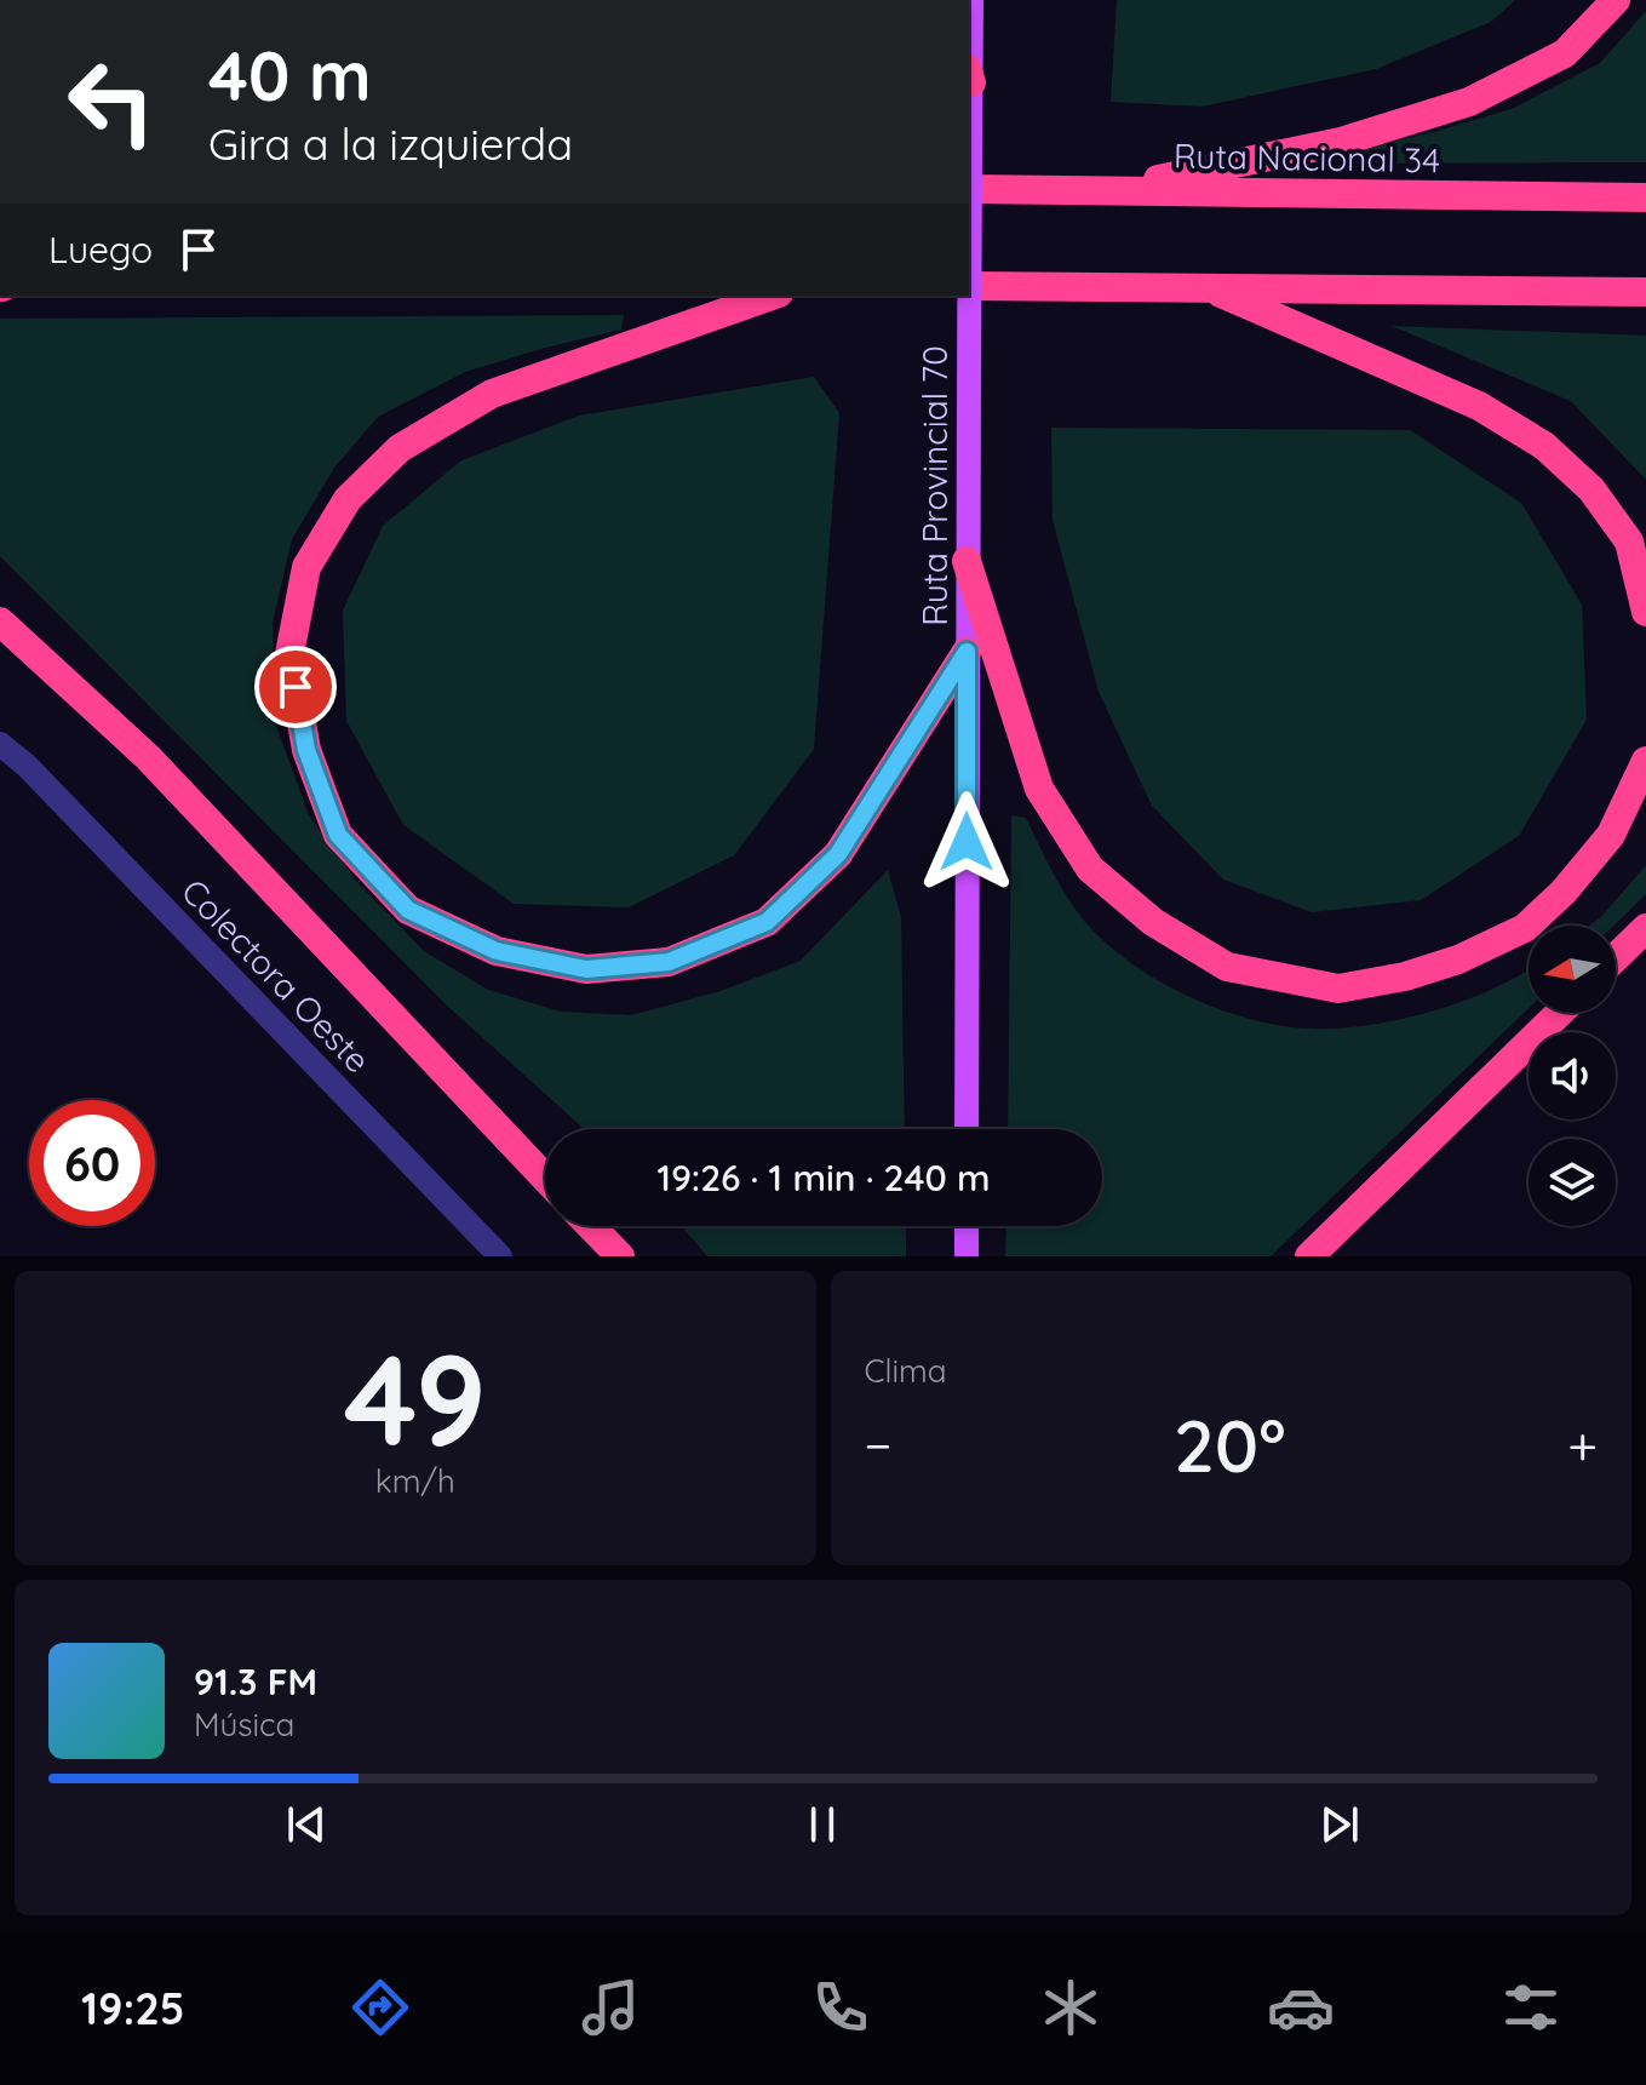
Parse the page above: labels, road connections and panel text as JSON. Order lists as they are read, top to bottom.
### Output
{
  "streets": {
    "highway": ["Ruta Nacional 34"],
    "main road": ["Ruta Provincial 70"],
    "street": ["Colectora Oeste"]
  },
  "north": "left",
  "page": {
    "turn": ["40 m", "Gira a la izquierda"],
    "then": "Luego",
    "limit": "60",
    "trip": "19:26 · 1 min · 240 m",
    "tile": [
      ["49", "km/h"],
      "Clima"
    ],
    "heat": ["−", "20°", "+"],
    "song": ["91.3 FM", "Música"],
    "tabs": "19:25"
  }
}
